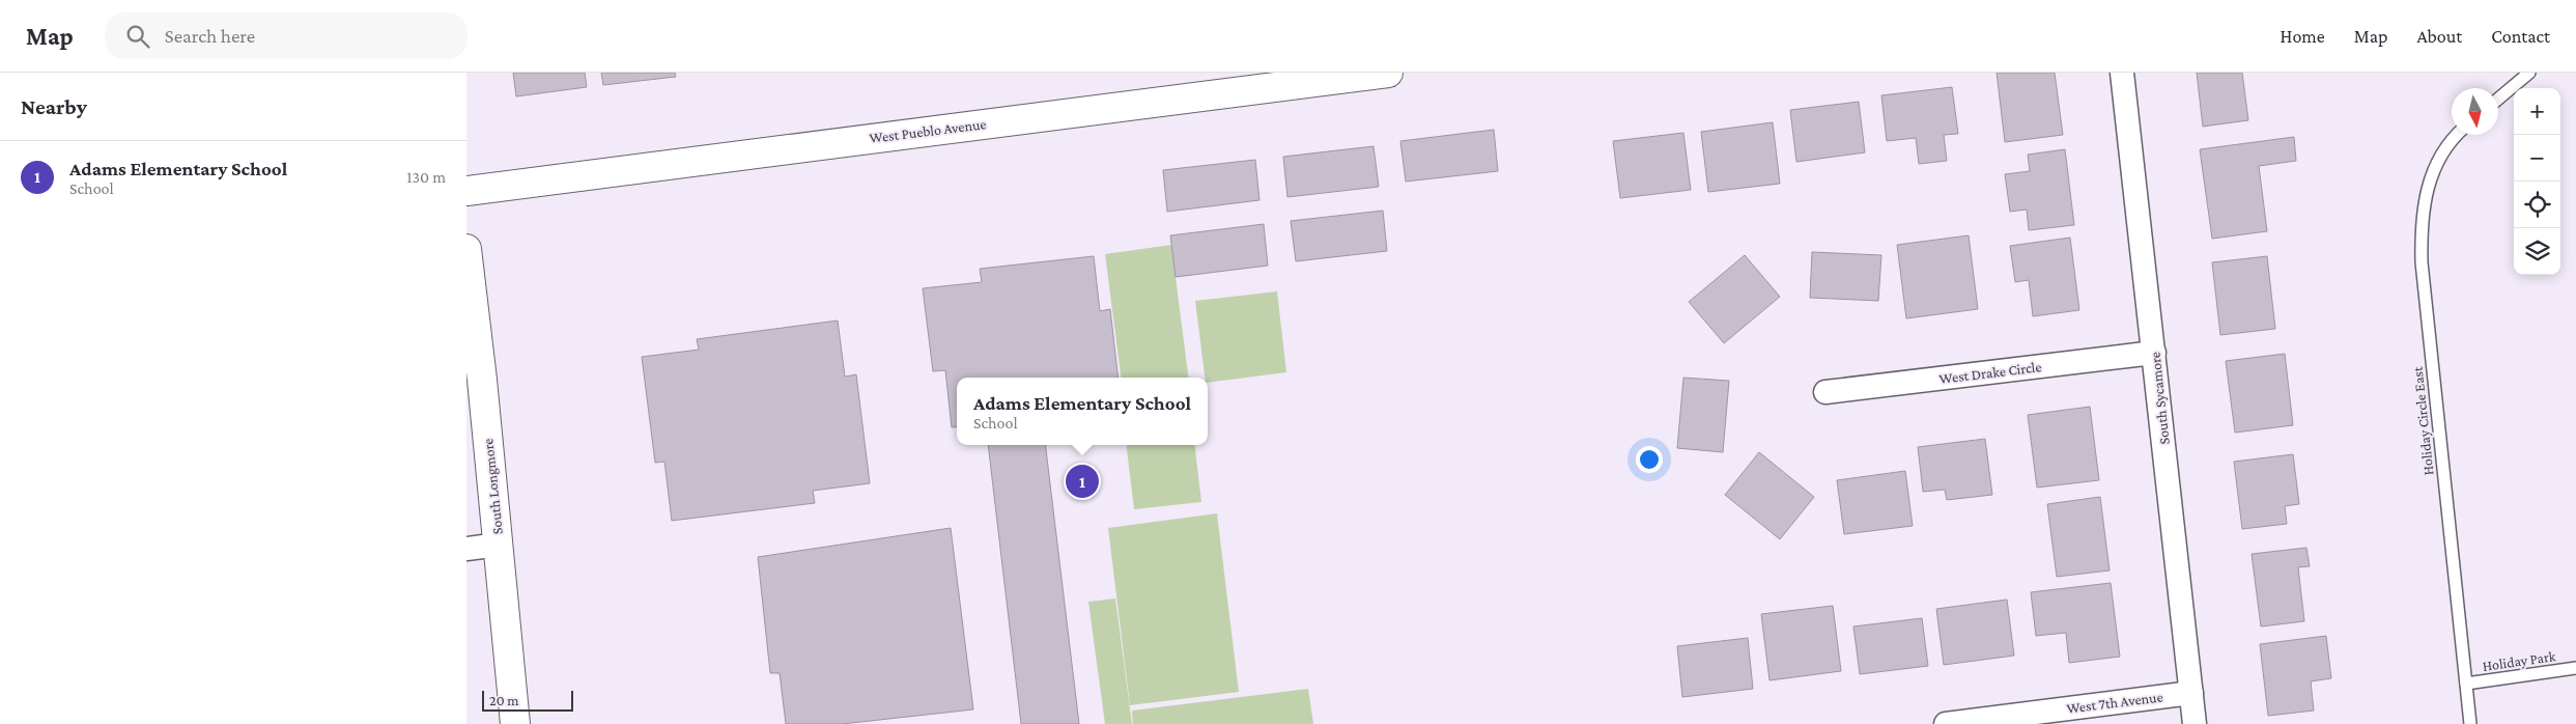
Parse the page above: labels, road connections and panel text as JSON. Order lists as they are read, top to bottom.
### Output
{
  "streets": {
    "street": [
      "West Pueblo Avenue",
      "West Drake Circle",
      "South Sycamore",
      "South Longmore",
      "West 7th Avenue"
    ],
    "lane": ["Holiday Circle East", "Holiday Park"]
  },
  "crossings": [
    ["West Drake Circle", "South Sycamore"],
    ["South Sycamore", "West 7th Avenue"],
    ["Holiday Circle East", "Holiday Park"]
  ],
  "scale_bar": "20 m",
  "north": "bottom",
  "page": {
    "header": "Map",
    "search": "Search here",
    "nav": [
      "Home",
      "Map",
      "About",
      "Contact"
    ],
    "heading": "Nearby",
    "map_buttons": ["+", "−"],
    "list": [
      {
        "mark": "1",
        "name": "Adams Elementary School",
        "note": "School",
        "value": "130 m"
      }
    ],
    "popup": ["Adams Elementary School", "School"],
    "pins": "1",
    "scale": "20 m"
  }
}
